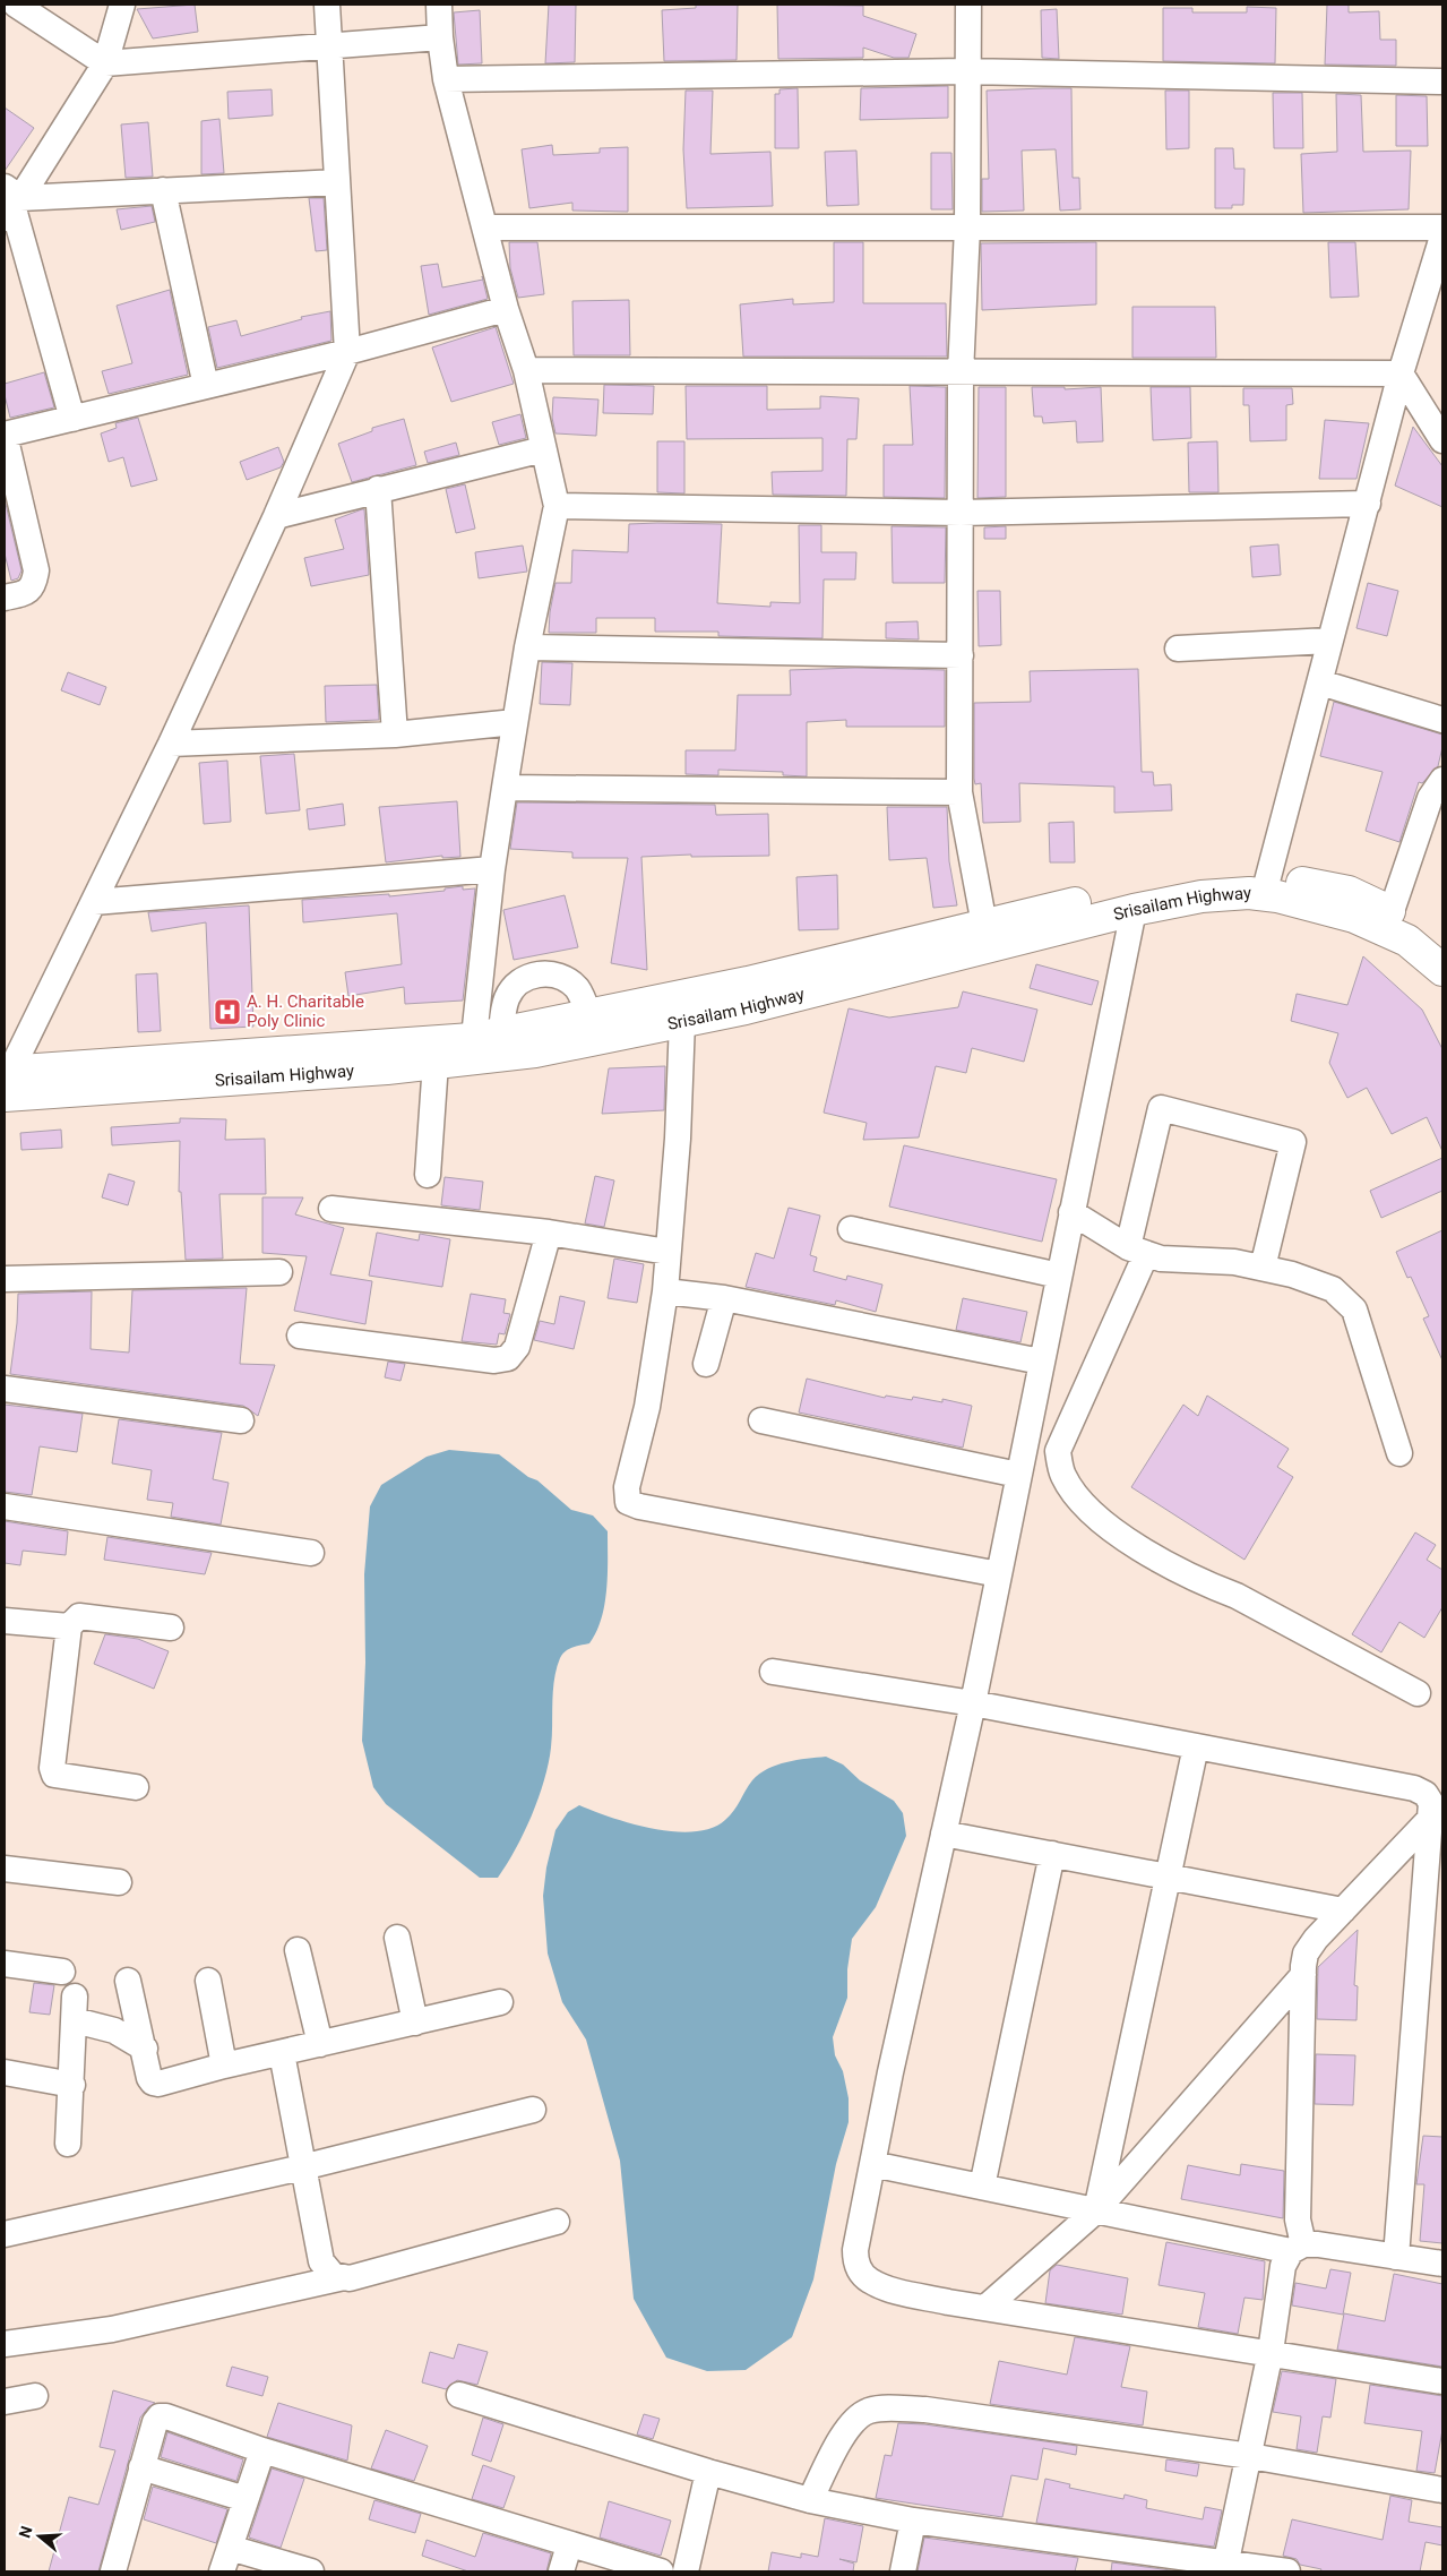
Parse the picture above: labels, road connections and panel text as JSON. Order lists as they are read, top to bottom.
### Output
{
  "streets": {
    "highway": ["Srisailam Highway"]
  },
  "places": {
    "hospital": ["A. H. Charitable Poly Clinic"]
  },
  "north": "left"
}
